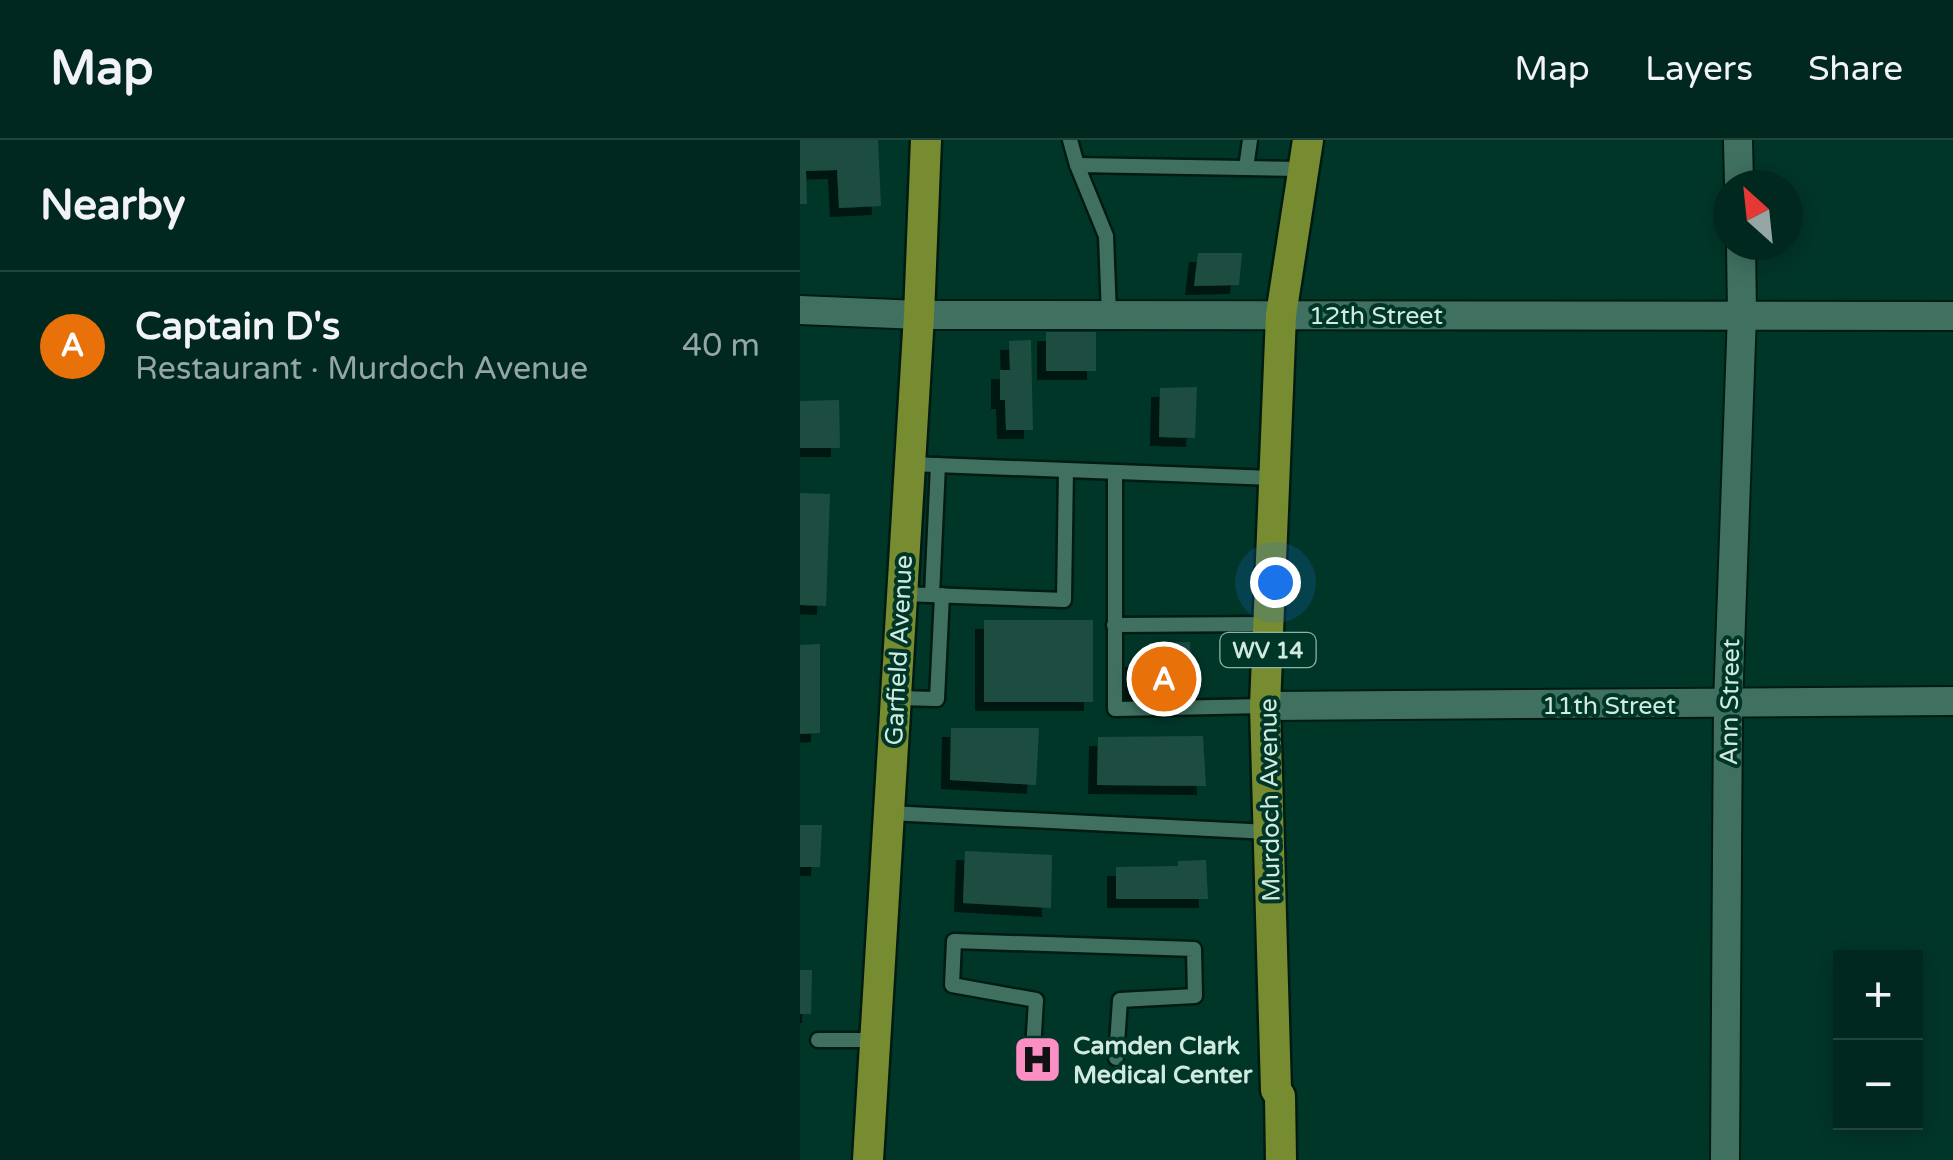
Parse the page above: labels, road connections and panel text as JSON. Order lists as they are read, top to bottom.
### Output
{
  "streets": {
    "main road": ["Garfield Avenue", "WV 14", "Murdoch Avenue"],
    "street": ["12th Street", "Ann Street", "11th Street"]
  },
  "crossings": [
    ["12th Street", "Garfield Avenue"],
    ["12th Street", "Ann Street"],
    ["12th Street", "Murdoch Avenue"],
    ["Ann Street", "11th Street"],
    ["11th Street", "Murdoch Avenue"]
  ],
  "places": {
    "hospital": ["Camden Clark Medical Center"]
  },
  "north": "top left",
  "page": {
    "header": "Map",
    "nav": ["Map", "Layers", "Share"],
    "heading": "Nearby",
    "list": [
      {
        "mark": "A",
        "name": "Captain D's",
        "note": "Restaurant · Murdoch Avenue",
        "value": "40 m"
      }
    ],
    "pins": "A",
    "map_buttons": ["+", "−"]
  }
}
